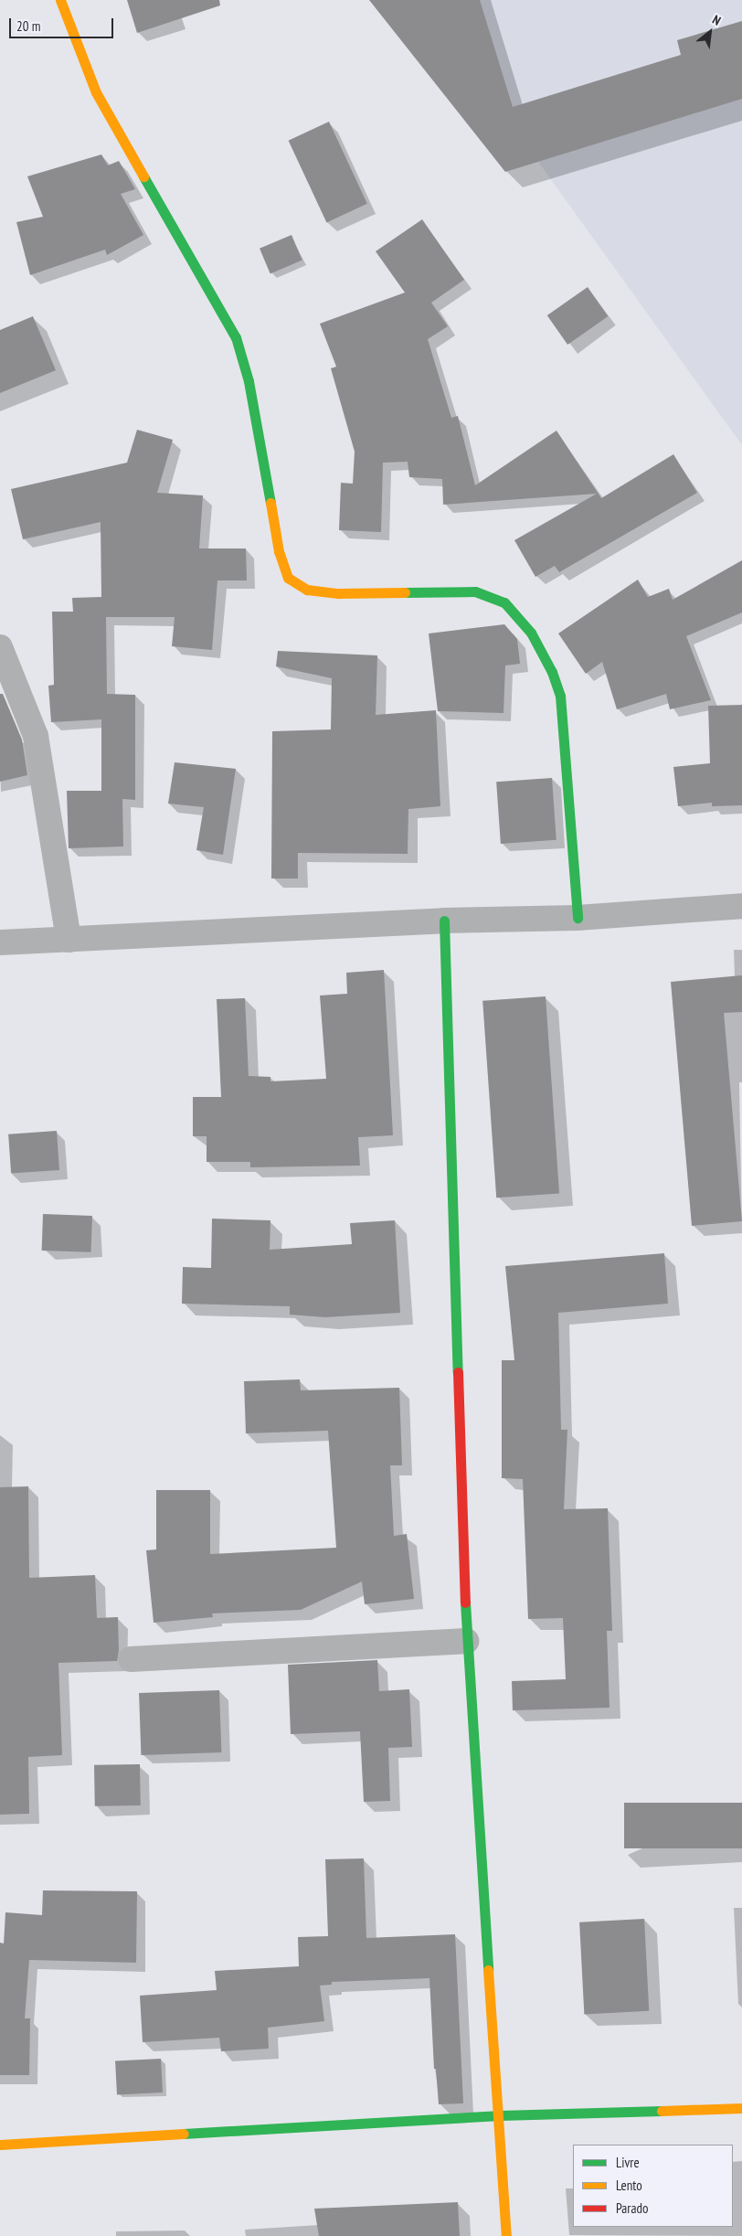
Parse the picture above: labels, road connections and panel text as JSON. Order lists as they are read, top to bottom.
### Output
{
  "legend": ["Livre", "Lento", "Parado"],
  "scale_bar": "20 m",
  "north": "top right"
}
